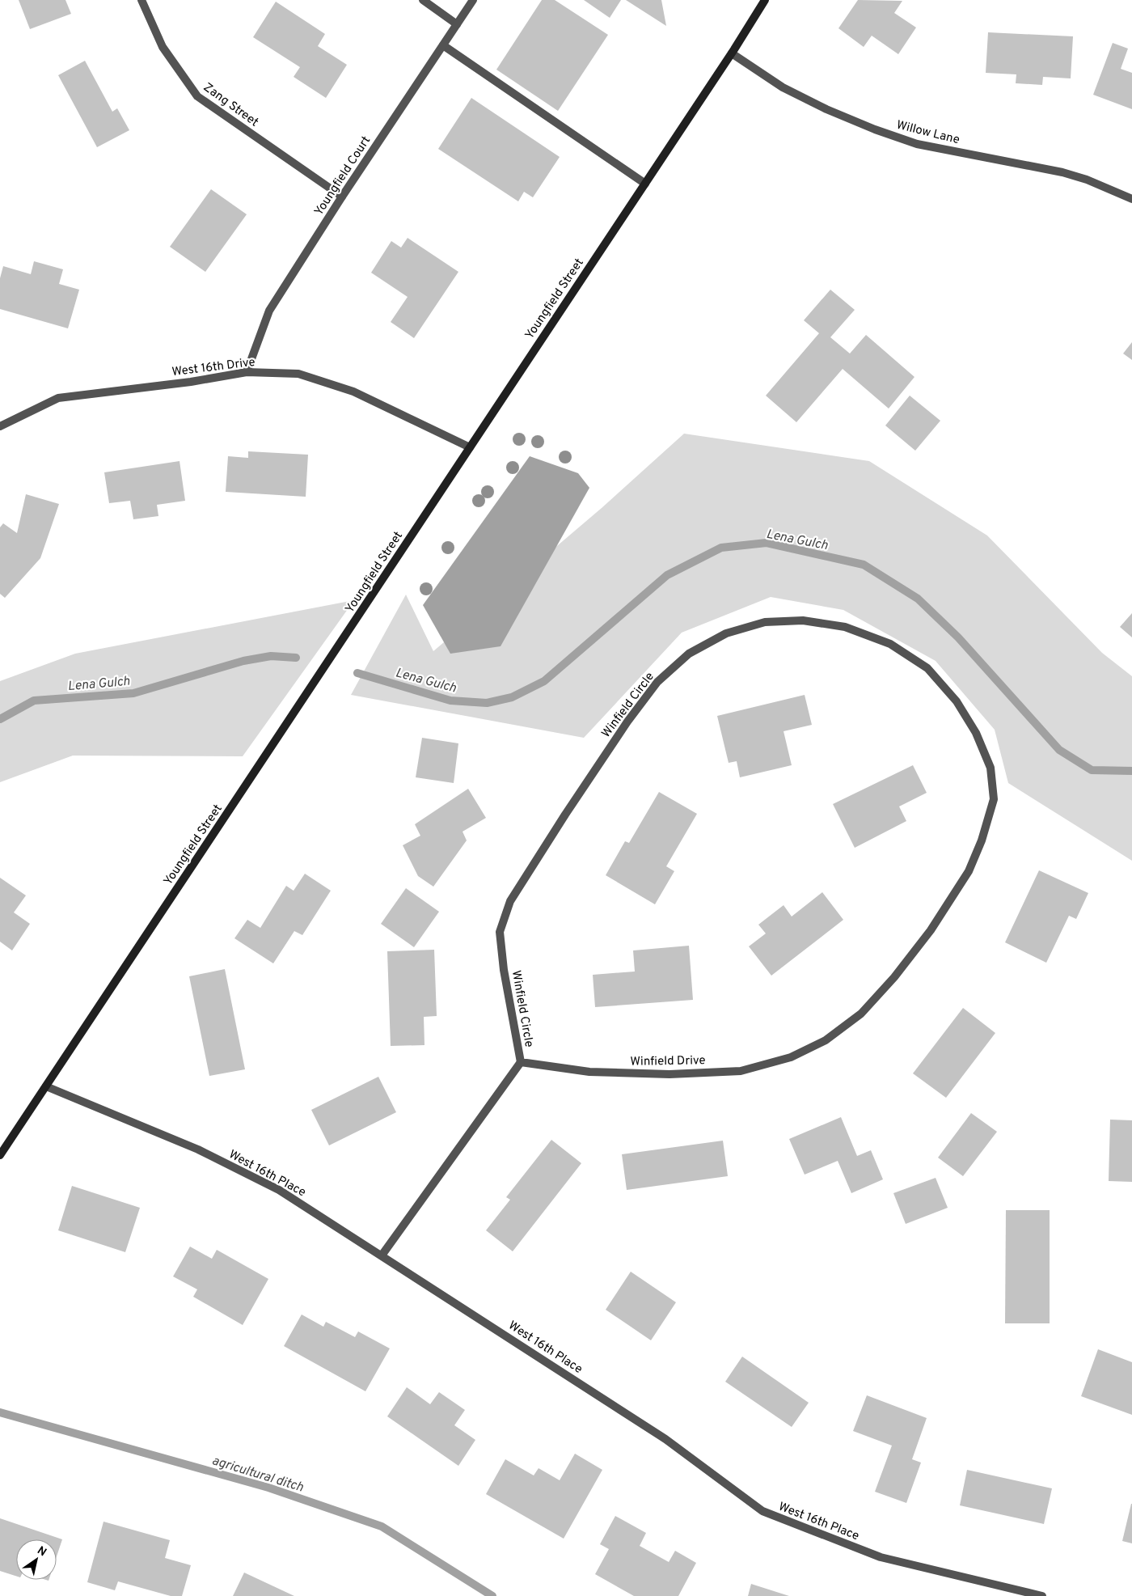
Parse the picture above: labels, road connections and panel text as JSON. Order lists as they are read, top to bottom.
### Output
{
  "streets": {
    "street": [
      "Zang Street",
      "Willow Lane",
      "Youngfield Court",
      "Youngfield Street",
      "West 16th Drive",
      "Winfield Circle",
      "Winfield Drive",
      "West 16th Place"
    ]
  },
  "crossings": [
    ["Zang Street", "Youngfield Court"],
    ["Willow Lane", "Youngfield Street"],
    ["Youngfield Court", "West 16th Drive"],
    ["Youngfield Street", "West 16th Drive"],
    ["Youngfield Street", "West 16th Place"],
    ["Winfield Circle", "Winfield Drive"]
  ],
  "water": ["Lena Gulch", "agricultural ditch"],
  "north": "top right"
}
